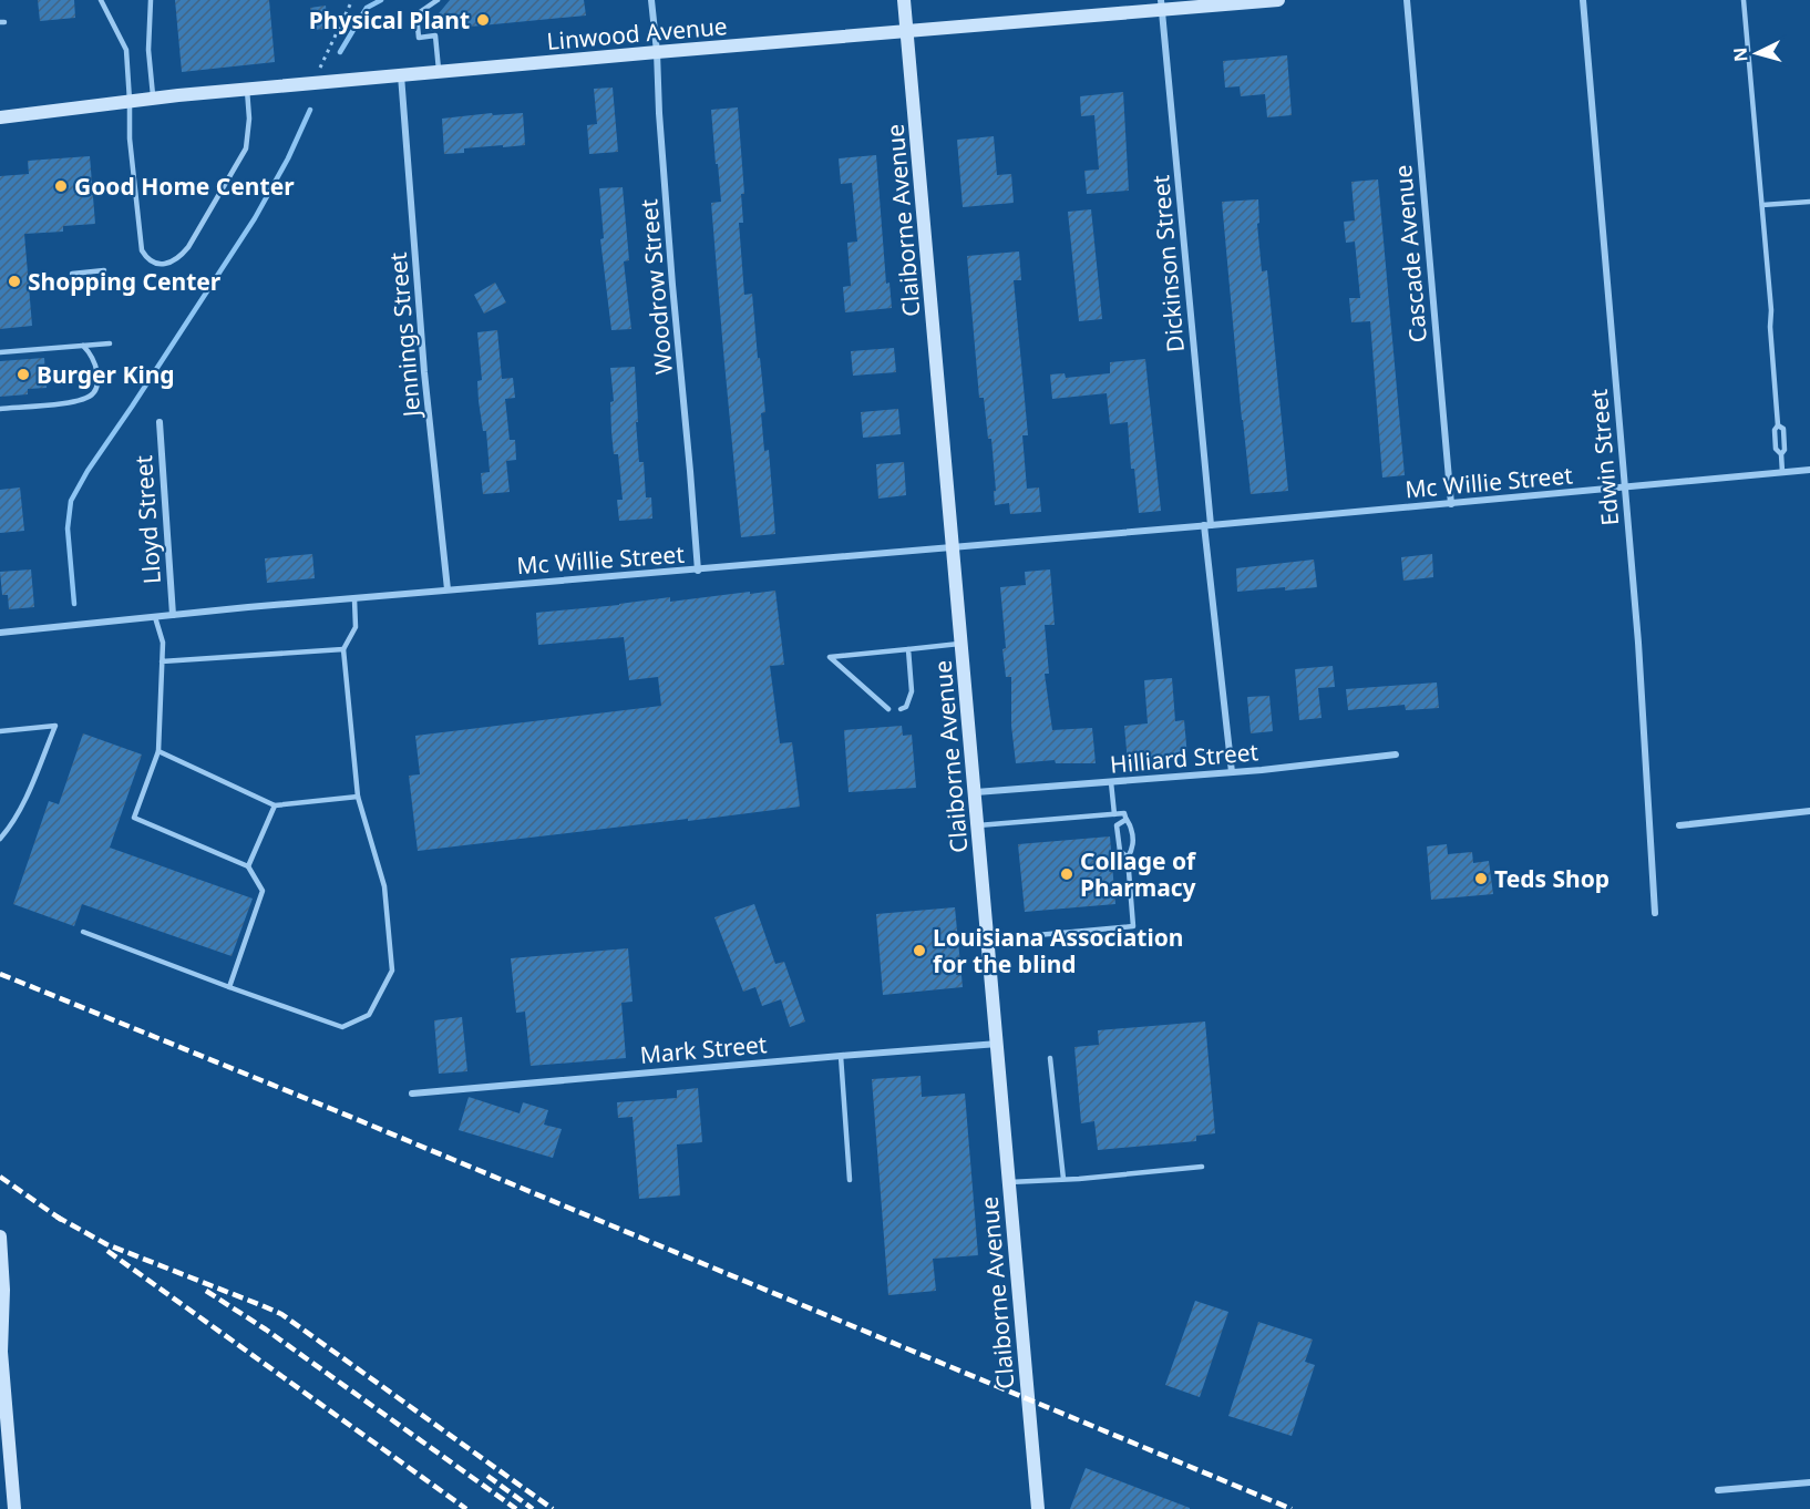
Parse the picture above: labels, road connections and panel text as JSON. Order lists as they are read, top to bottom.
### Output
{
  "streets": {
    "main road": ["Linwood Avenue", "Claiborne Avenue"],
    "street": [
      "Cascade Avenue",
      "Dickinson Street",
      "Woodrow Street",
      "Jennings Street",
      "Edwin Street",
      "Mc Willie Street",
      "Lloyd Street",
      "Hilliard Street",
      "Mark Street"
    ]
  },
  "crossings": [
    ["Linwood Avenue", "Claiborne Avenue"],
    ["Linwood Avenue", "Dickinson Street"],
    ["Linwood Avenue", "Woodrow Street"],
    ["Linwood Avenue", "Jennings Street"],
    ["Claiborne Avenue", "Mc Willie Street"],
    ["Claiborne Avenue", "Hilliard Street"],
    ["Claiborne Avenue", "Mark Street"],
    ["Cascade Avenue", "Mc Willie Street"],
    ["Dickinson Street", "Mc Willie Street"],
    ["Dickinson Street", "Hilliard Street"],
    ["Woodrow Street", "Mc Willie Street"],
    ["Jennings Street", "Mc Willie Street"],
    ["Edwin Street", "Mc Willie Street"],
    ["Mc Willie Street", "Lloyd Street"]
  ],
  "places": [
    "Physical Plant",
    "Good Home Center",
    "Shopping Center",
    "Burger King",
    "Collage of Pharmacy",
    "Teds Shop",
    "Louisiana Association for the blind"
  ],
  "north": "left"
}
